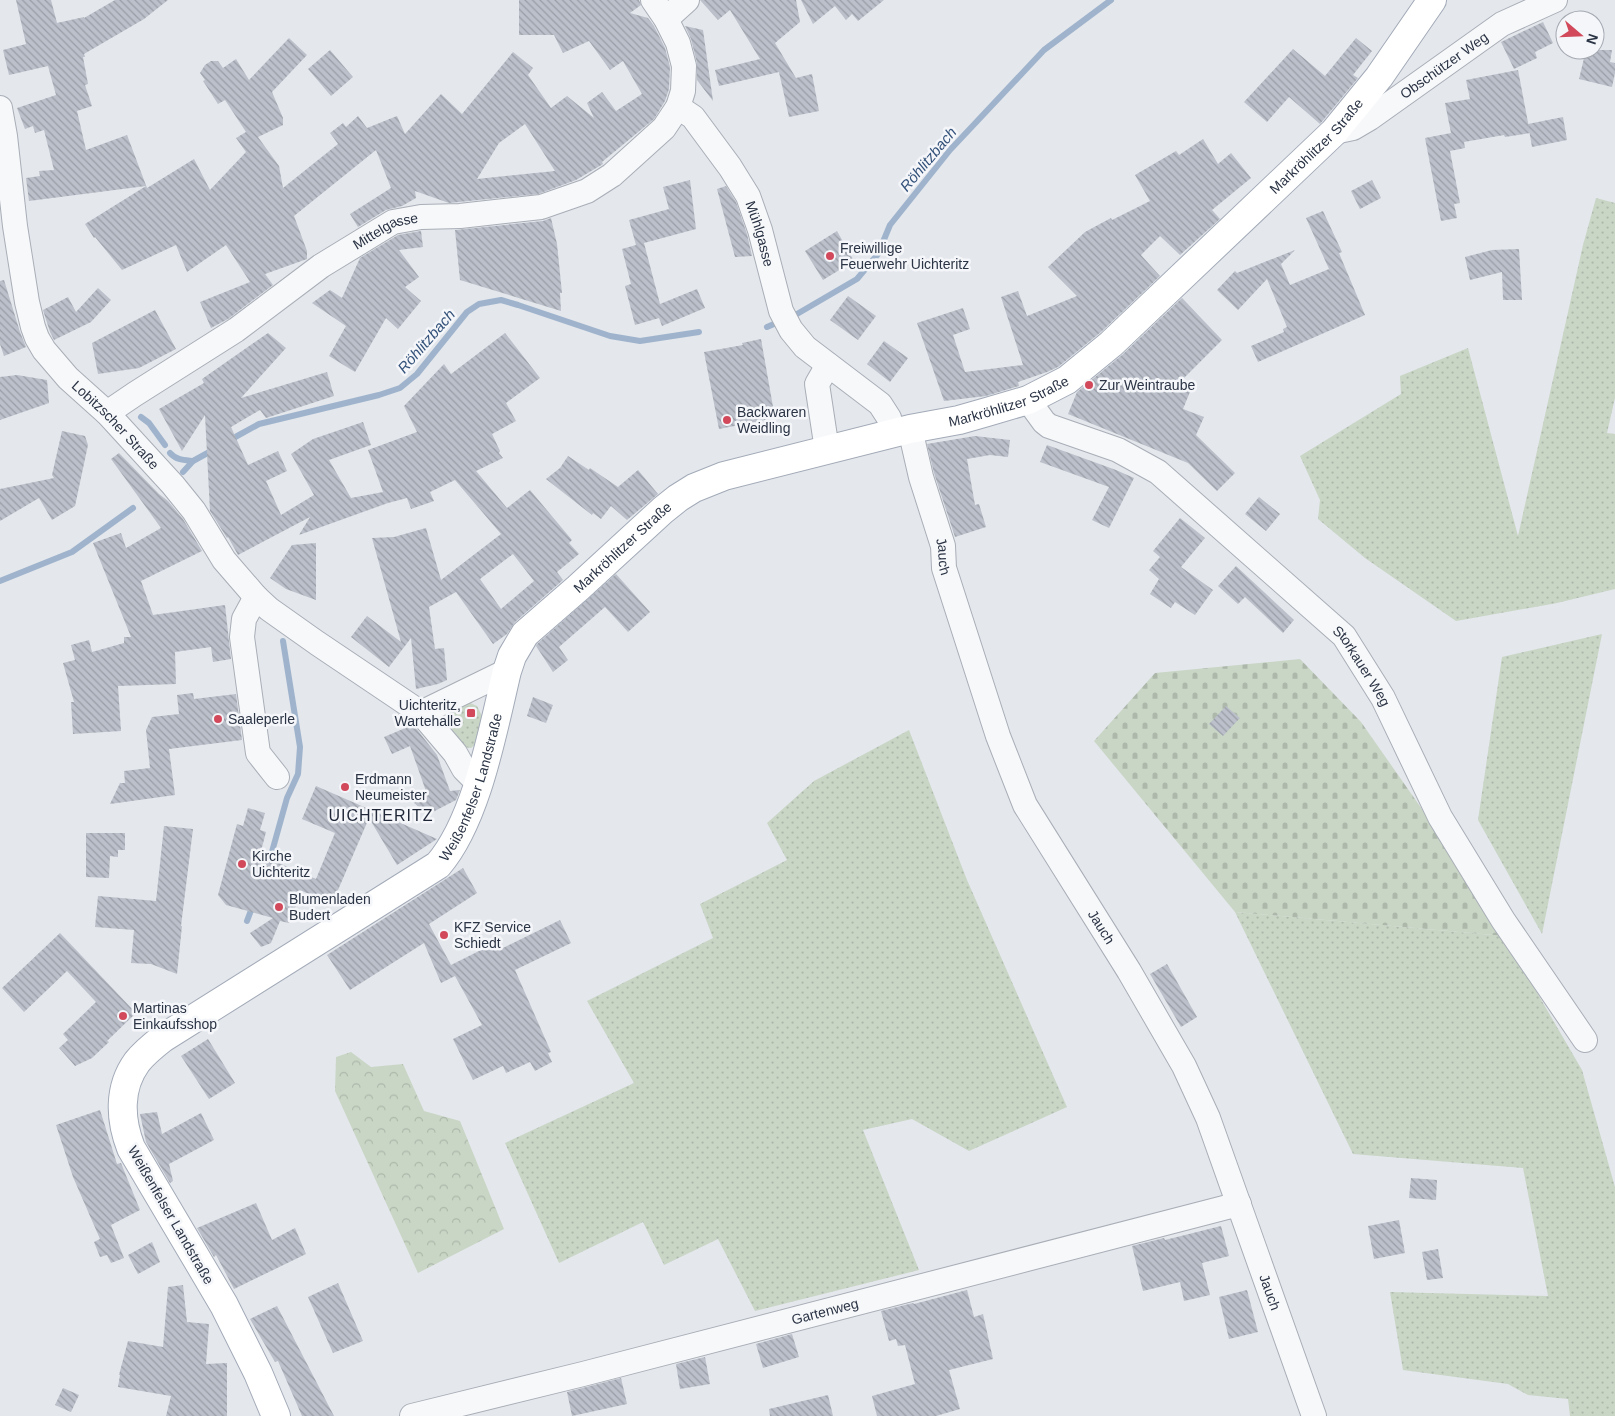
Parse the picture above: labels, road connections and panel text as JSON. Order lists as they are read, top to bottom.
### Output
{
  "streets": {
    "main road": ["Markröhlitzer Straße", "Weißenfelser Landstraße"],
    "street": [
      "Obschützer Weg",
      "Mittelgasse",
      "Mühlgasse",
      "Lobitzscher Straße",
      "Jauch",
      "Storkauer Weg",
      "Gartenweg"
    ]
  },
  "crossings": [
    ["Obschützer Weg", "Markröhlitzer Straße"],
    ["Markröhlitzer Straße", "Mühlgasse"],
    ["Markröhlitzer Straße", "Jauch"],
    ["Markröhlitzer Straße", "Storkauer Weg"],
    ["Markröhlitzer Straße", "Weißenfelser Landstraße"],
    ["Mittelgasse", "Mühlgasse"],
    ["Mittelgasse", "Lobitzscher Straße"],
    ["Mühlgasse", "Jauch"],
    ["Lobitzscher Straße", "Weißenfelser Landstraße"],
    ["Jauch", "Gartenweg"]
  ],
  "districts": ["UICHTERITZ"],
  "water": ["Röhlitzbach"],
  "places": {
    "other": [
      "Freiwillige Feuerwehr Uichteritz",
      "Zur Weintraube",
      "Backwaren Weidling",
      "Saaleperle",
      "Erdmann Neumeister",
      "Kirche Uichteritz",
      "Blumenladen Budert",
      "KFZ Service Schiedt",
      "Martinas Einkaufsshop"
    ],
    "transit": ["Uichteritz, Wartehalle"]
  },
  "north": "right"
}
